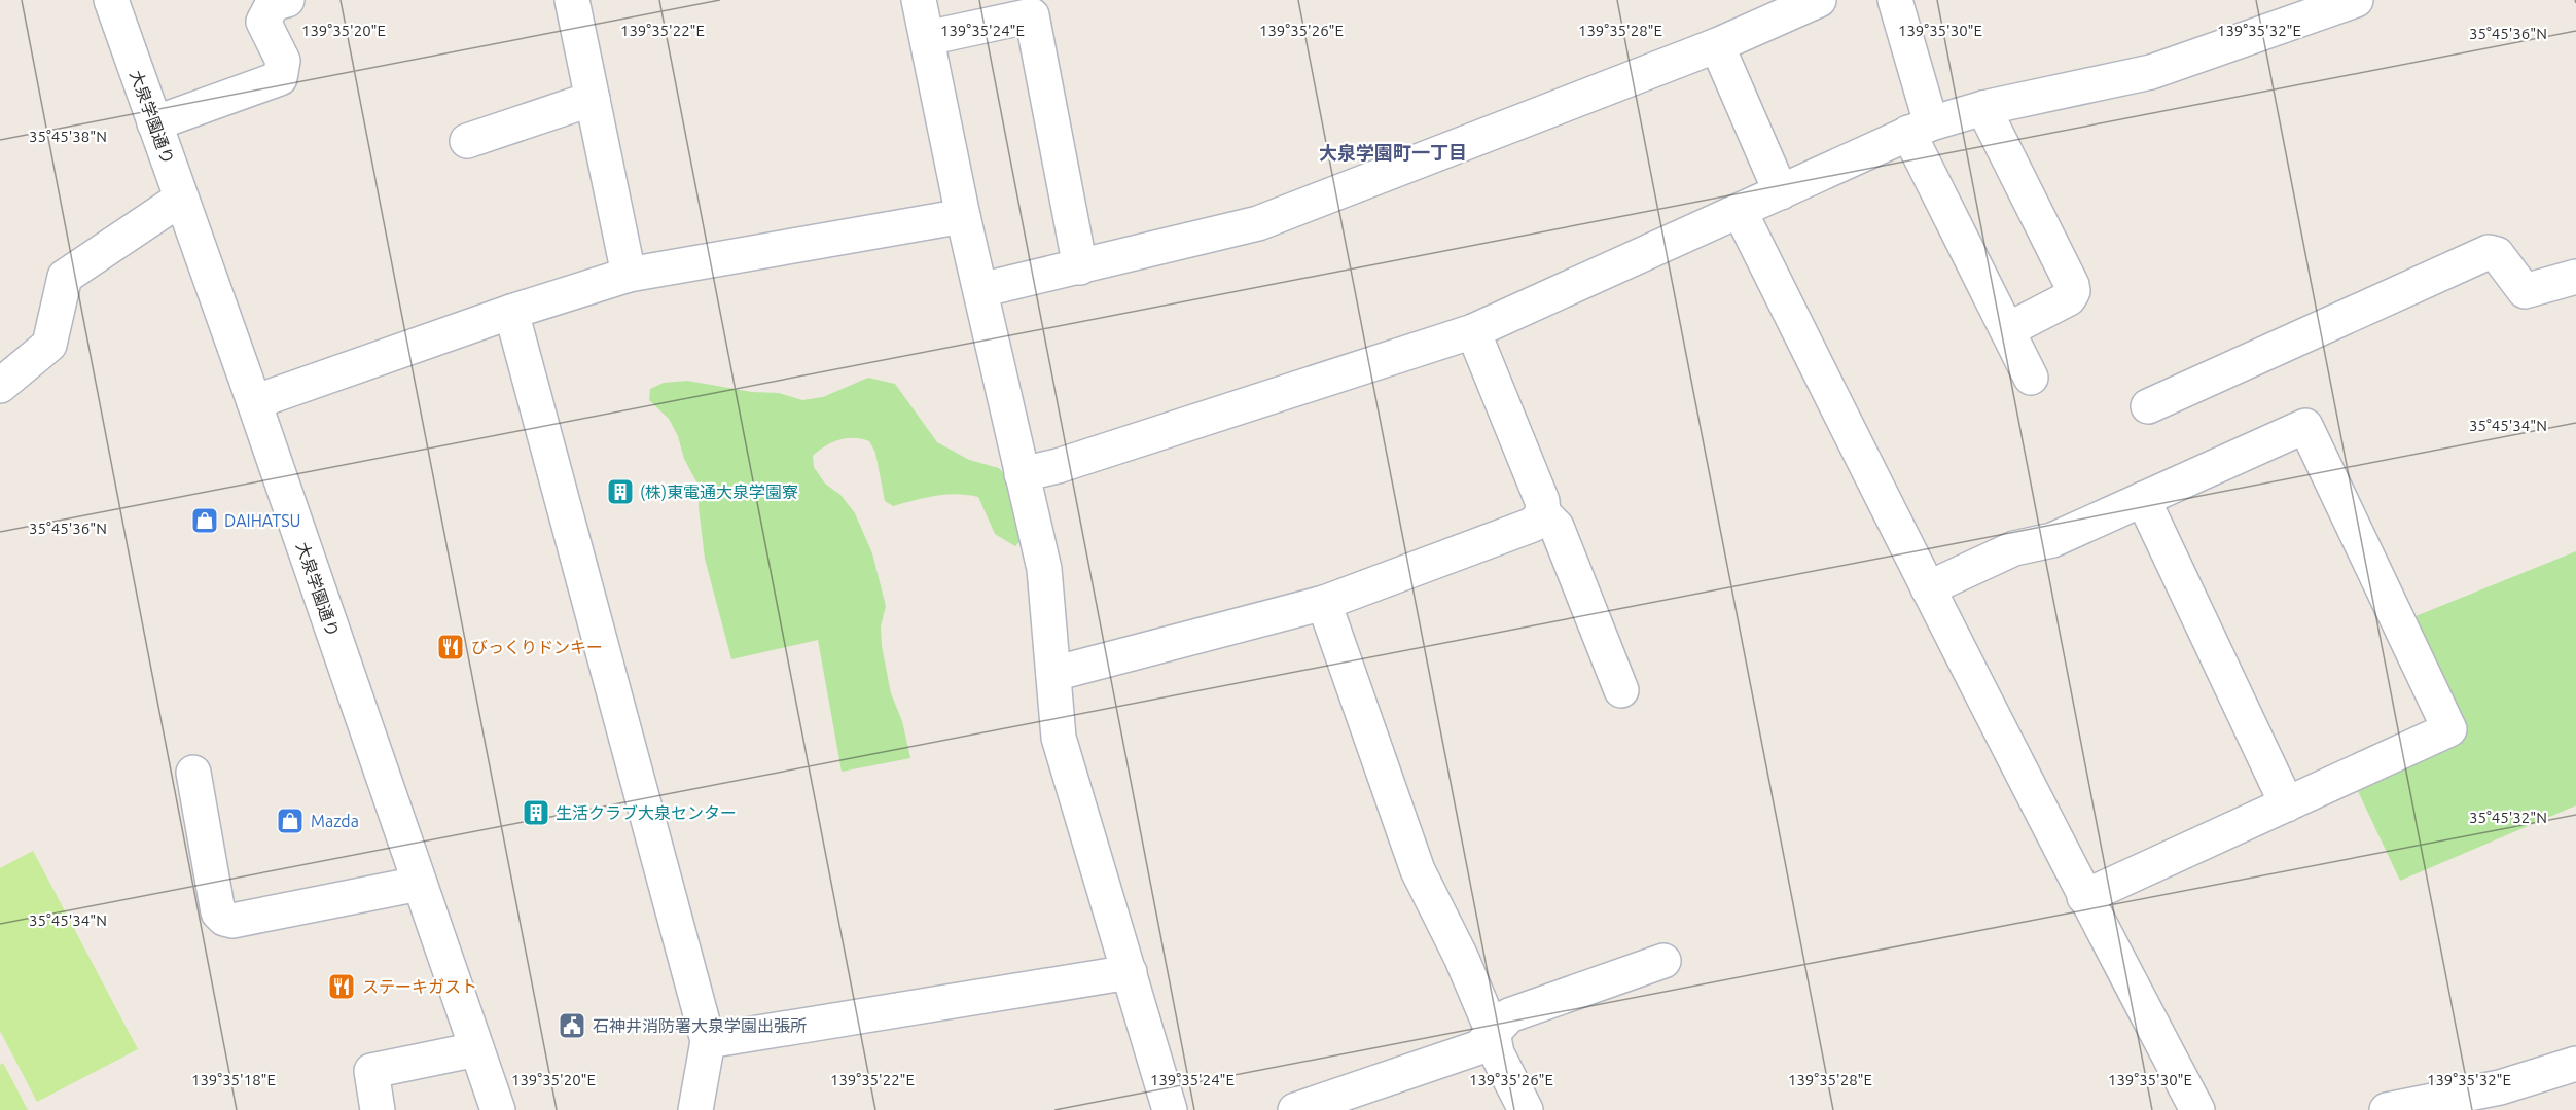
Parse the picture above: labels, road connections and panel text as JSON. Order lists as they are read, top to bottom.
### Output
{
  "streets": {
    "street": ["大泉学園通り"]
  },
  "districts": ["大泉学園町一丁目"],
  "places": {
    "building": ["(株)東電通大泉学園寮", "生活クラブ大泉センター"],
    "shop": ["DAIHATSU", "Mazda"],
    "restaurant": ["びっくりドンキー", "ステーキガスト"],
    "public building": ["石神井消防署大泉学園出張所"]
  },
  "coordinates": [
    "139°35'20\"E",
    "139°35'22\"E",
    "139°35'24\"E",
    "139°35'26\"E",
    "139°35'28\"E",
    "139°35'30\"E",
    "139°35'32\"E",
    "35°45'36\"N",
    "35°45'38\"N",
    "35°45'34\"N",
    "35°45'32\"N",
    "139°35'18\"E"
  ]
}
